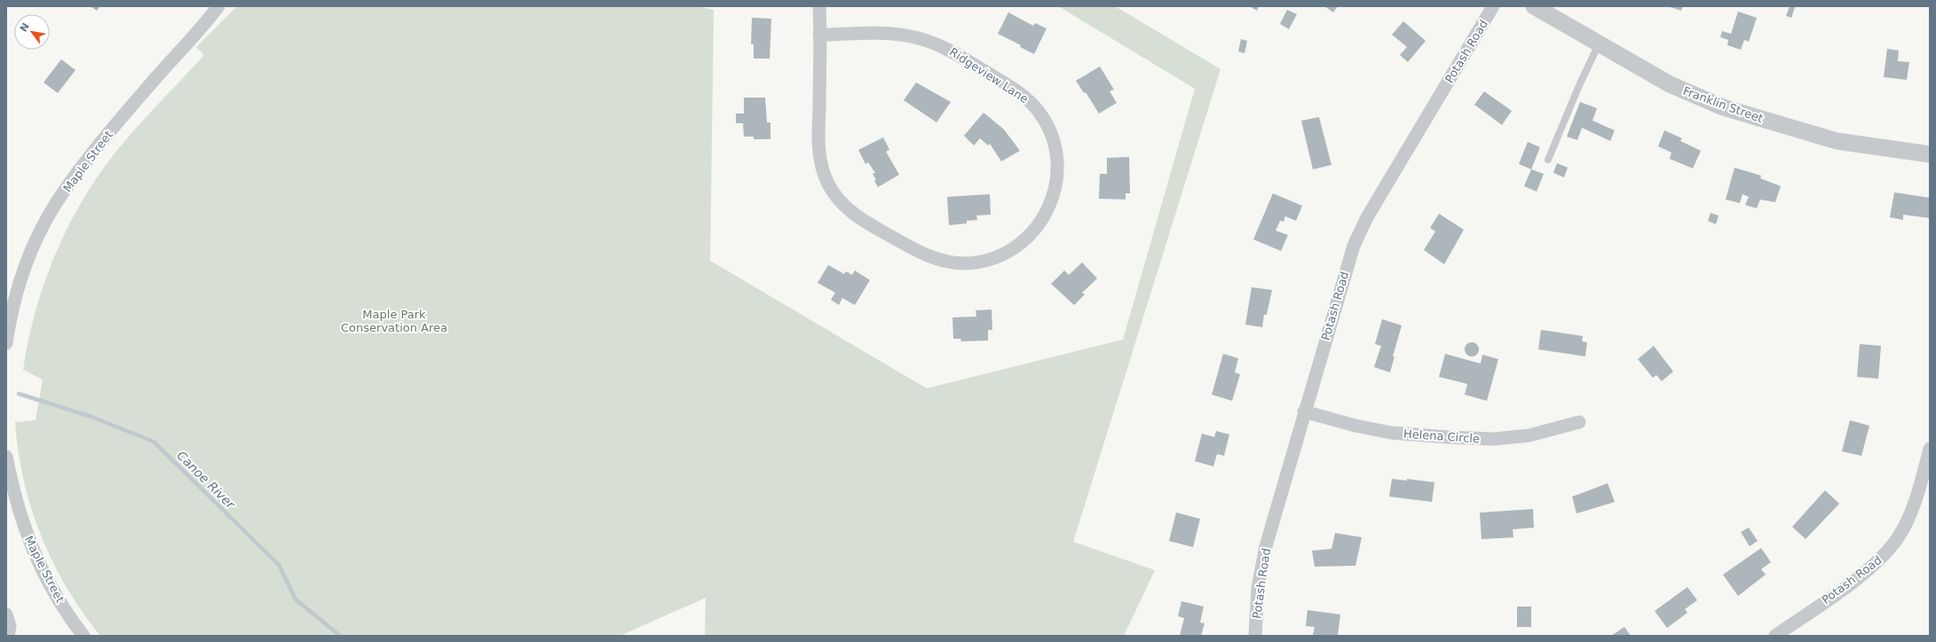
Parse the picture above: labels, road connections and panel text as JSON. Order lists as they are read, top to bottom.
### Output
{
  "streets": {
    "street": [
      "Potash Road",
      "Ridgeview Lane",
      "Franklin Street",
      "Maple Street",
      "Helena Circle"
    ]
  },
  "crossings": [
    ["Potash Road", "Helena Circle"]
  ],
  "water": ["Canoe River"],
  "parks": ["Maple Park Conservation Area"],
  "north": "top left"
}
